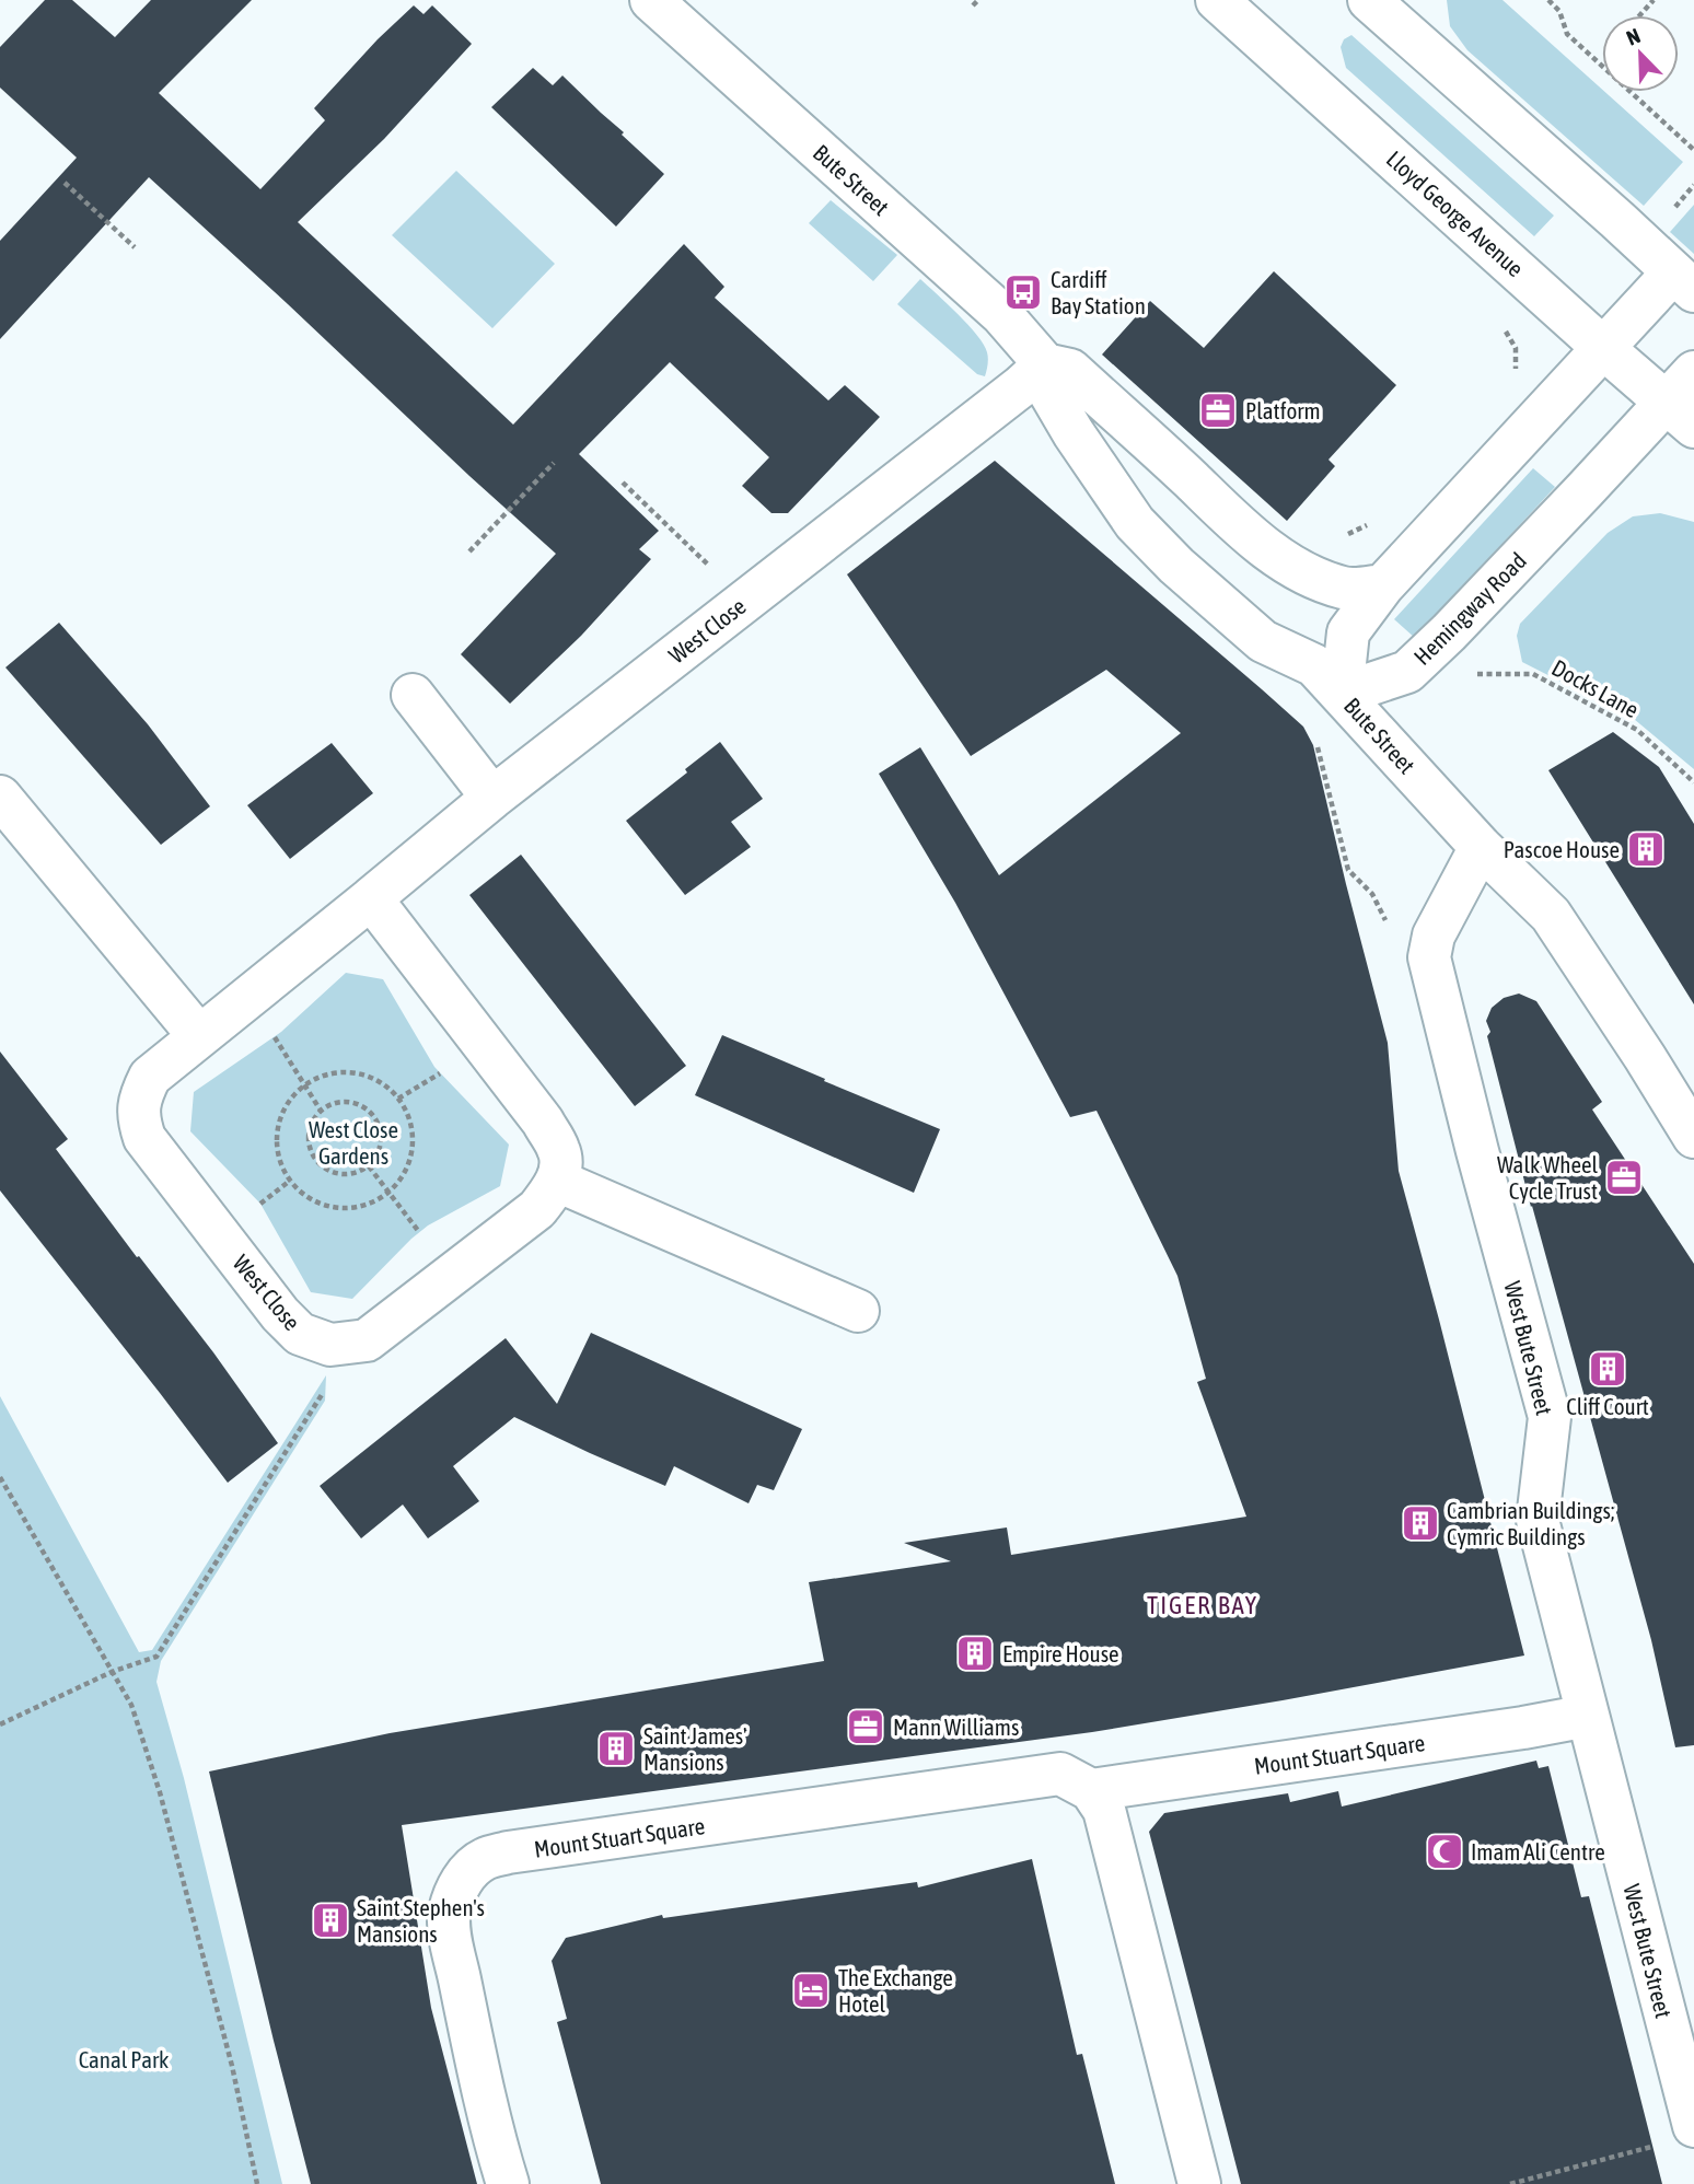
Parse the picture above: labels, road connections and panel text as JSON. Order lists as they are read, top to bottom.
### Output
{
  "streets": {
    "street": [
      "Bute Street",
      "Lloyd George Avenue",
      "Hemingway Road",
      "West Close",
      "West Bute Street",
      "Mount Stuart Square"
    ],
    "path": ["Docks Lane"]
  },
  "crossings": [
    ["Bute Street", "Hemingway Road"],
    ["Bute Street", "West Close"],
    ["Bute Street", "West Bute Street"],
    ["Lloyd George Avenue", "Hemingway Road"],
    ["West Bute Street", "Mount Stuart Square"]
  ],
  "districts": ["TIGER BAY"],
  "parks": ["West Close Gardens", "Canal Park"],
  "places": {
    "bus stop": ["Cardiff Bay Station"],
    "office": ["Platform", "Walk Wheel Cycle Trust", "Mann Williams"],
    "building": [
      "Pascoe House",
      "Cliff Court",
      "Cambrian Buildings; Cymric Buildings",
      "Empire House",
      "Saint James' Mansions",
      "Saint Stephen's Mansions"
    ],
    "mosque": ["Imam Ali Centre"],
    "hotel": ["The Exchange Hotel"]
  },
  "north": "top left"
}
